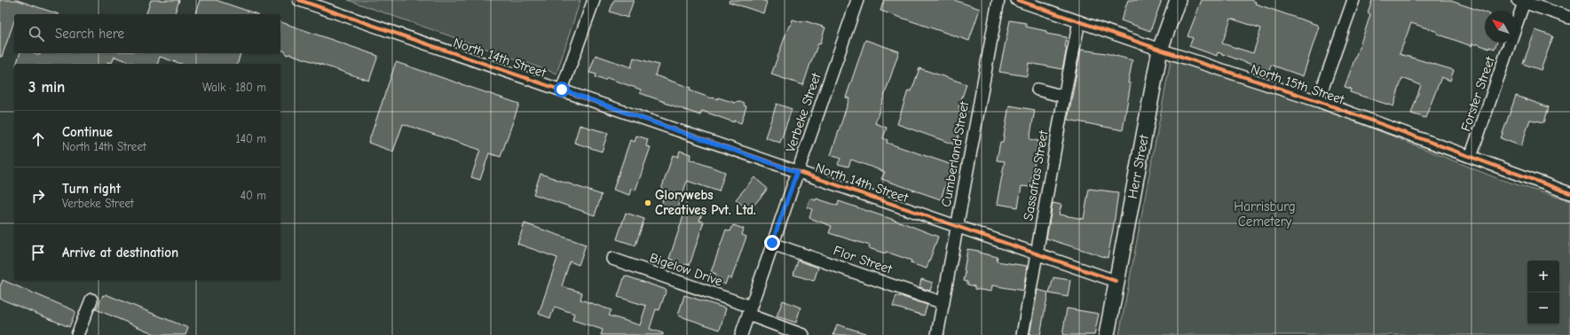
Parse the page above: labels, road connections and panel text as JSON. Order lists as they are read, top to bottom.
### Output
{
  "streets": {
    "main road": ["Herr Street"],
    "street": [
      "North 14th Street",
      "North 15th Street",
      "Forster Street",
      "Verbeke Street",
      "Cumberland Street",
      "Sassafras Street",
      "Flor Street",
      "Bigelow Drive"
    ]
  },
  "crossings": [
    ["North 14th Street", "Verbeke Street"],
    ["North 14th Street", "Cumberland Street"],
    ["North 14th Street", "Herr Street"],
    ["North 14th Street", "Sassafras Street"],
    ["North 15th Street", "Forster Street"],
    ["North 15th Street", "Herr Street"],
    ["North 15th Street", "Sassafras Street"],
    ["Verbeke Street", "Flor Street"],
    ["Verbeke Street", "Bigelow Drive"],
    ["Cumberland Street", "Flor Street"]
  ],
  "parks": ["Harrisburg Cemetery"],
  "places": ["Glorywebs Creatives Pvt. Ltd."],
  "north": "top left",
  "page": {
    "search": "Search here",
    "heading": ["3 min", "Walk · 180 m"],
    "list": [
      ["Continue", "North 14th Street", "140 m"],
      ["Turn right", "Verbeke Street", "40 m"],
      "Arrive at destination"
    ],
    "map_buttons": ["+", "−"]
  }
}
